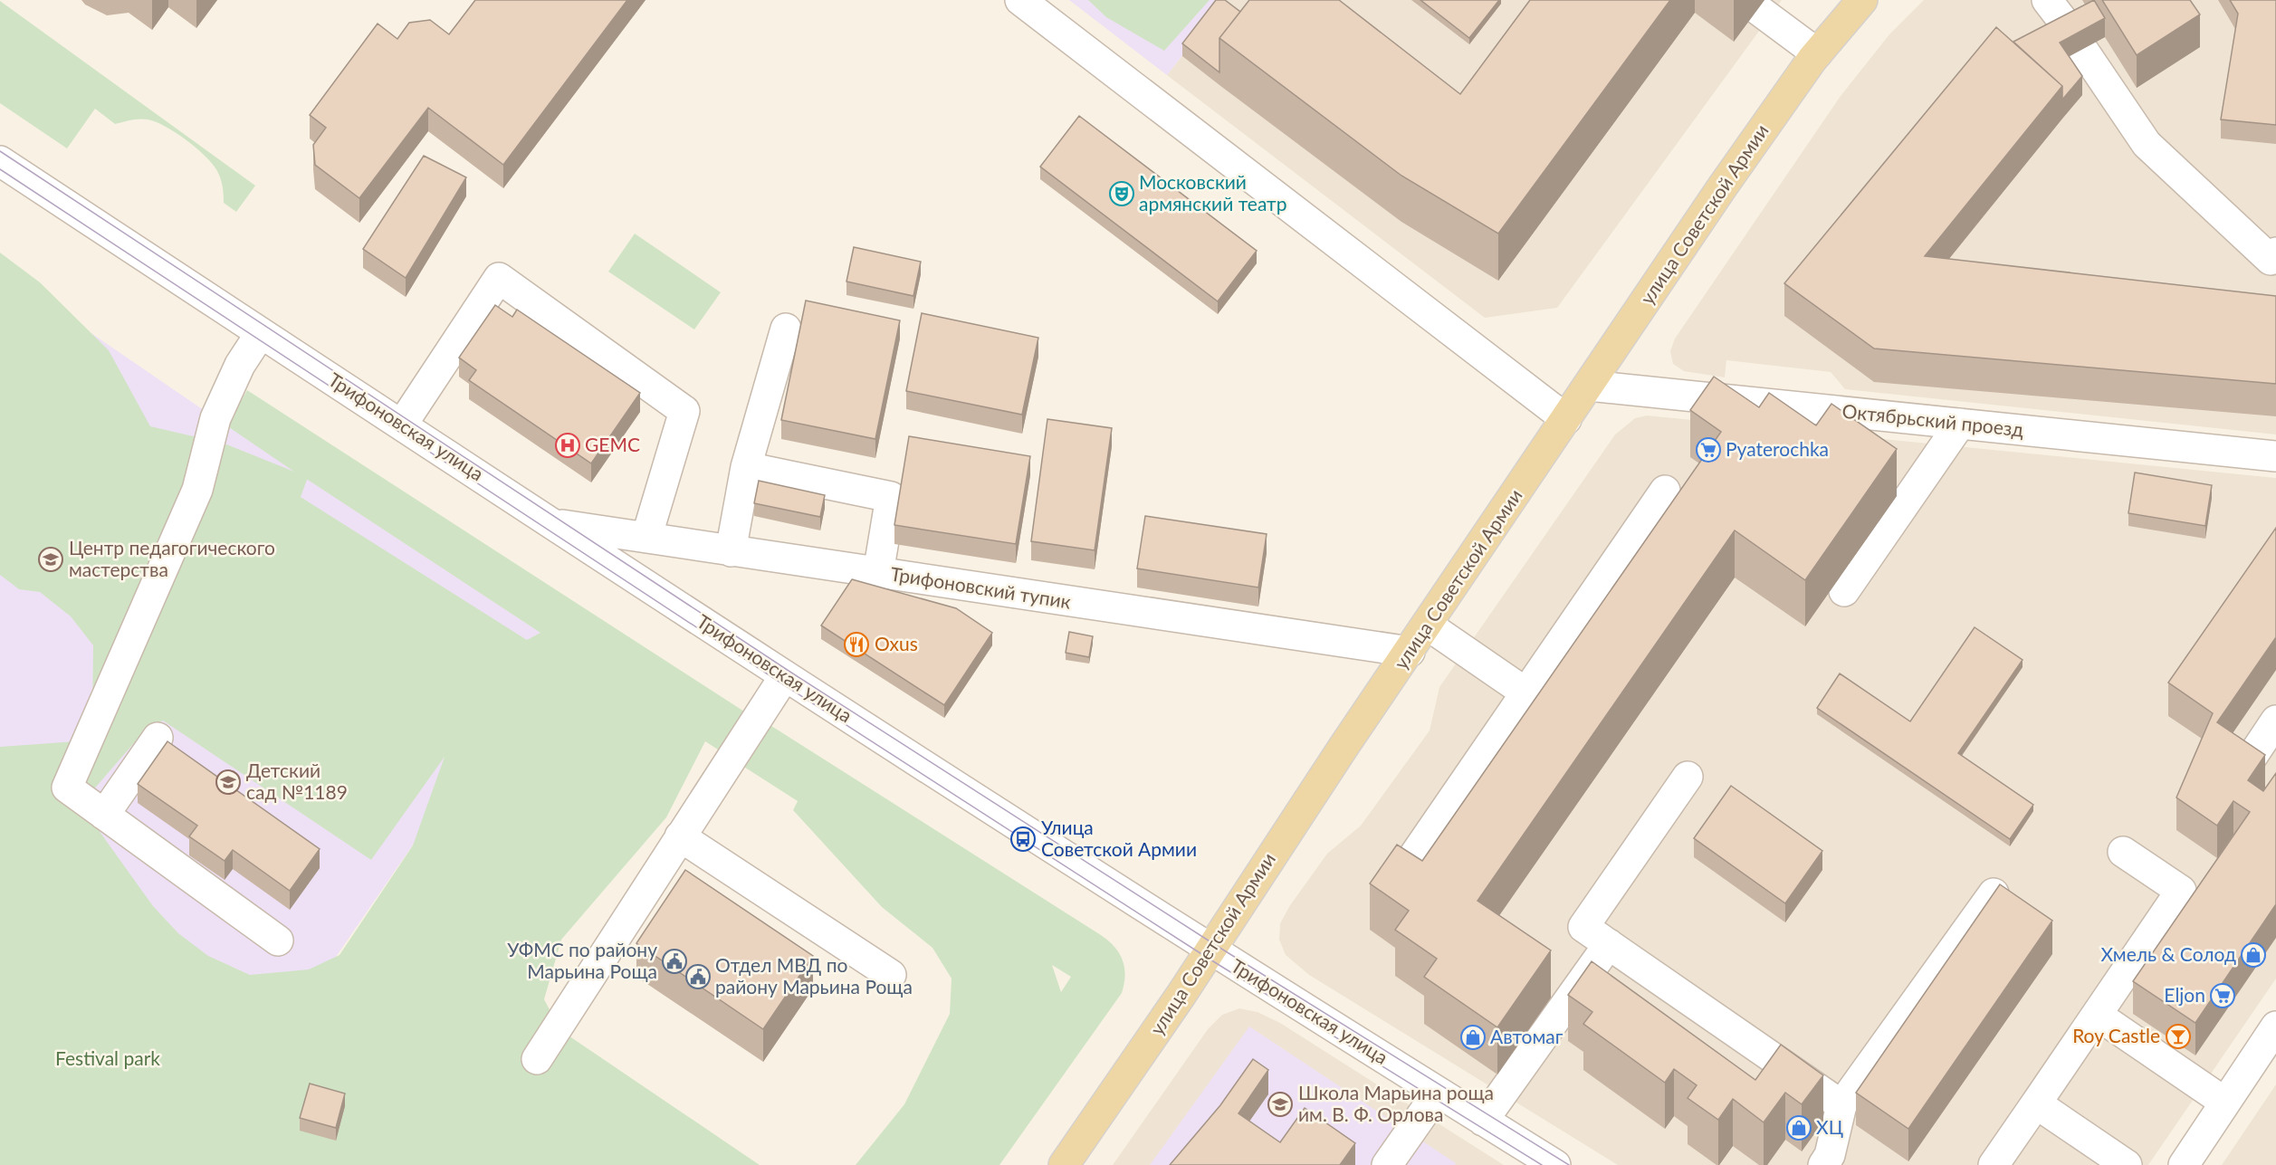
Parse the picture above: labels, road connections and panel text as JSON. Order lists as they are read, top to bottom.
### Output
{
  "streets": {
    "main road": ["улица Советской Армии"],
    "street": ["Октябрьский проезд", "Трифоновская улица", "Трифоновский тупик"]
  },
  "crossings": [
    ["улица Советской Армии", "Октябрьский проезд"],
    ["улица Советской Армии", "Трифоновская улица"],
    ["улица Советской Армии", "Трифоновский тупик"],
    ["Трифоновская улица", "Трифоновский тупик"]
  ],
  "parks": ["Festival park"],
  "places": {
    "theatre": ["Московский армянский театр"],
    "hospital": ["GEMC"],
    "supermarket": ["Pyaterochka", "Eljon"],
    "school or university": ["Центр педагогического мастерства", "Детский сад №1189", "Школа Марьина роща им. В. Ф. Орлова"],
    "restaurant": ["Oxus"],
    "bus stop": ["Улица Советской Армии"],
    "shop": ["Хмель & Солод", "Автомаг", "ХЦ"],
    "public building": ["УФМС по району Марьина Роща", "Отдел МВД по району Марьина Роща"],
    "bar": ["Roy Castle"]
  }
}
